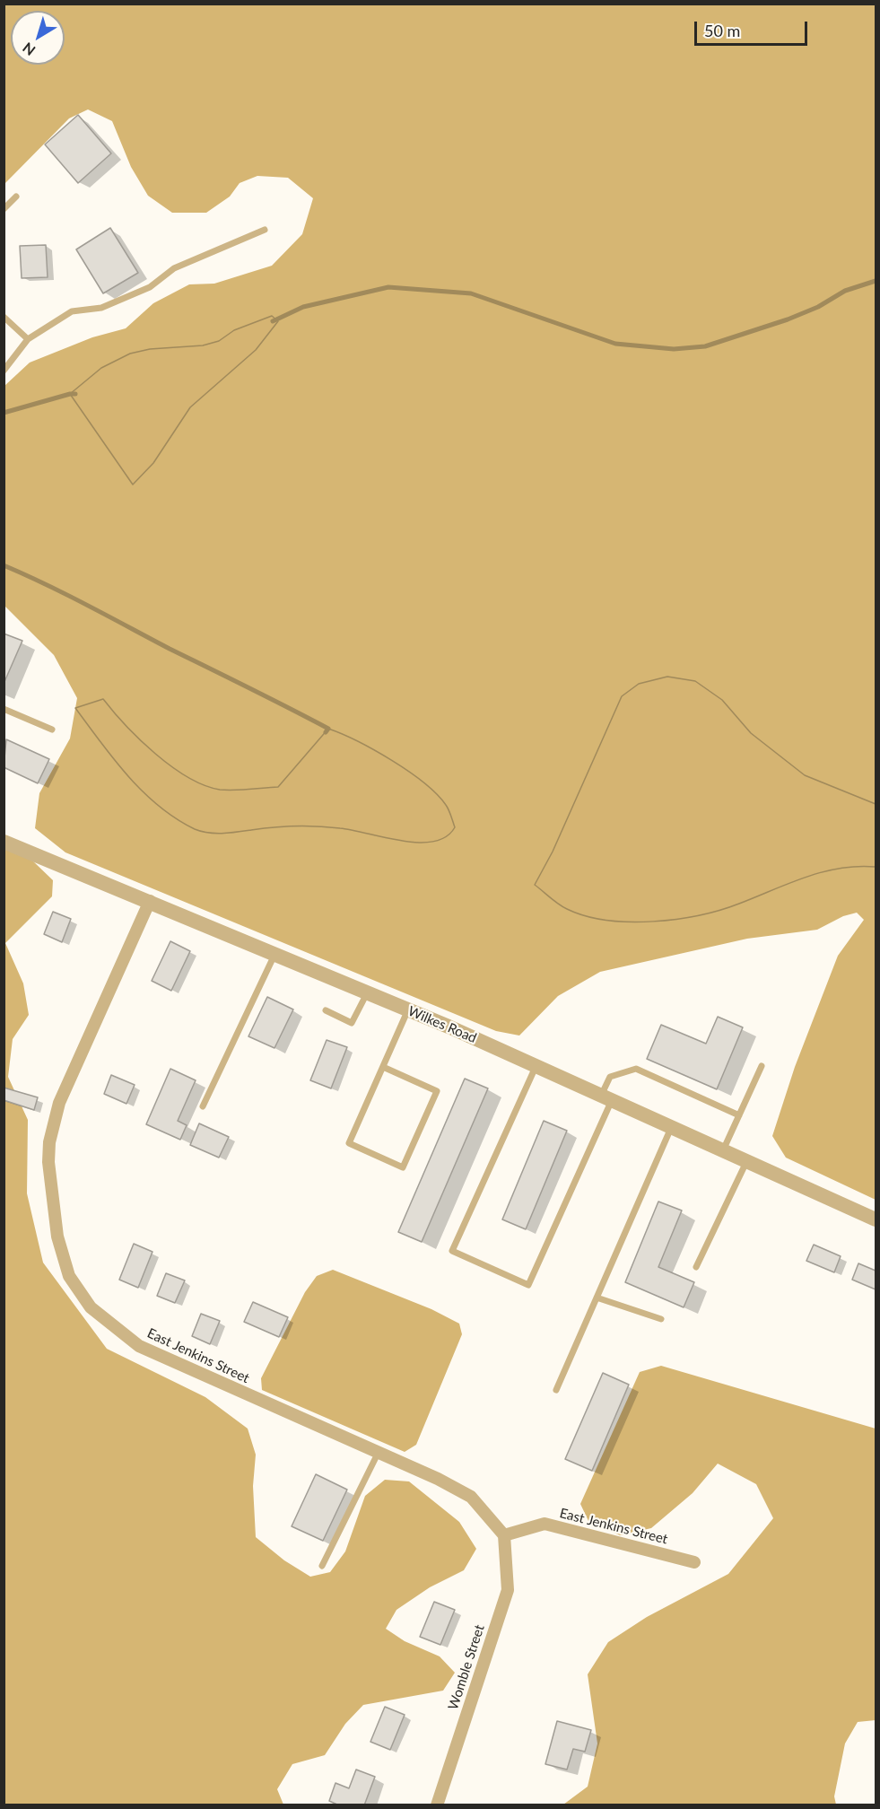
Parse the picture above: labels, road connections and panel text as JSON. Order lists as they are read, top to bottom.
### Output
{
  "streets": {
    "street": ["Wilkes Road", "East Jenkins Street", "Womble Street"]
  },
  "crossings": [
    ["Wilkes Road", "East Jenkins Street"],
    ["East Jenkins Street", "Womble Street"]
  ],
  "scale_bar": "50 m",
  "north": "bottom left"
}
